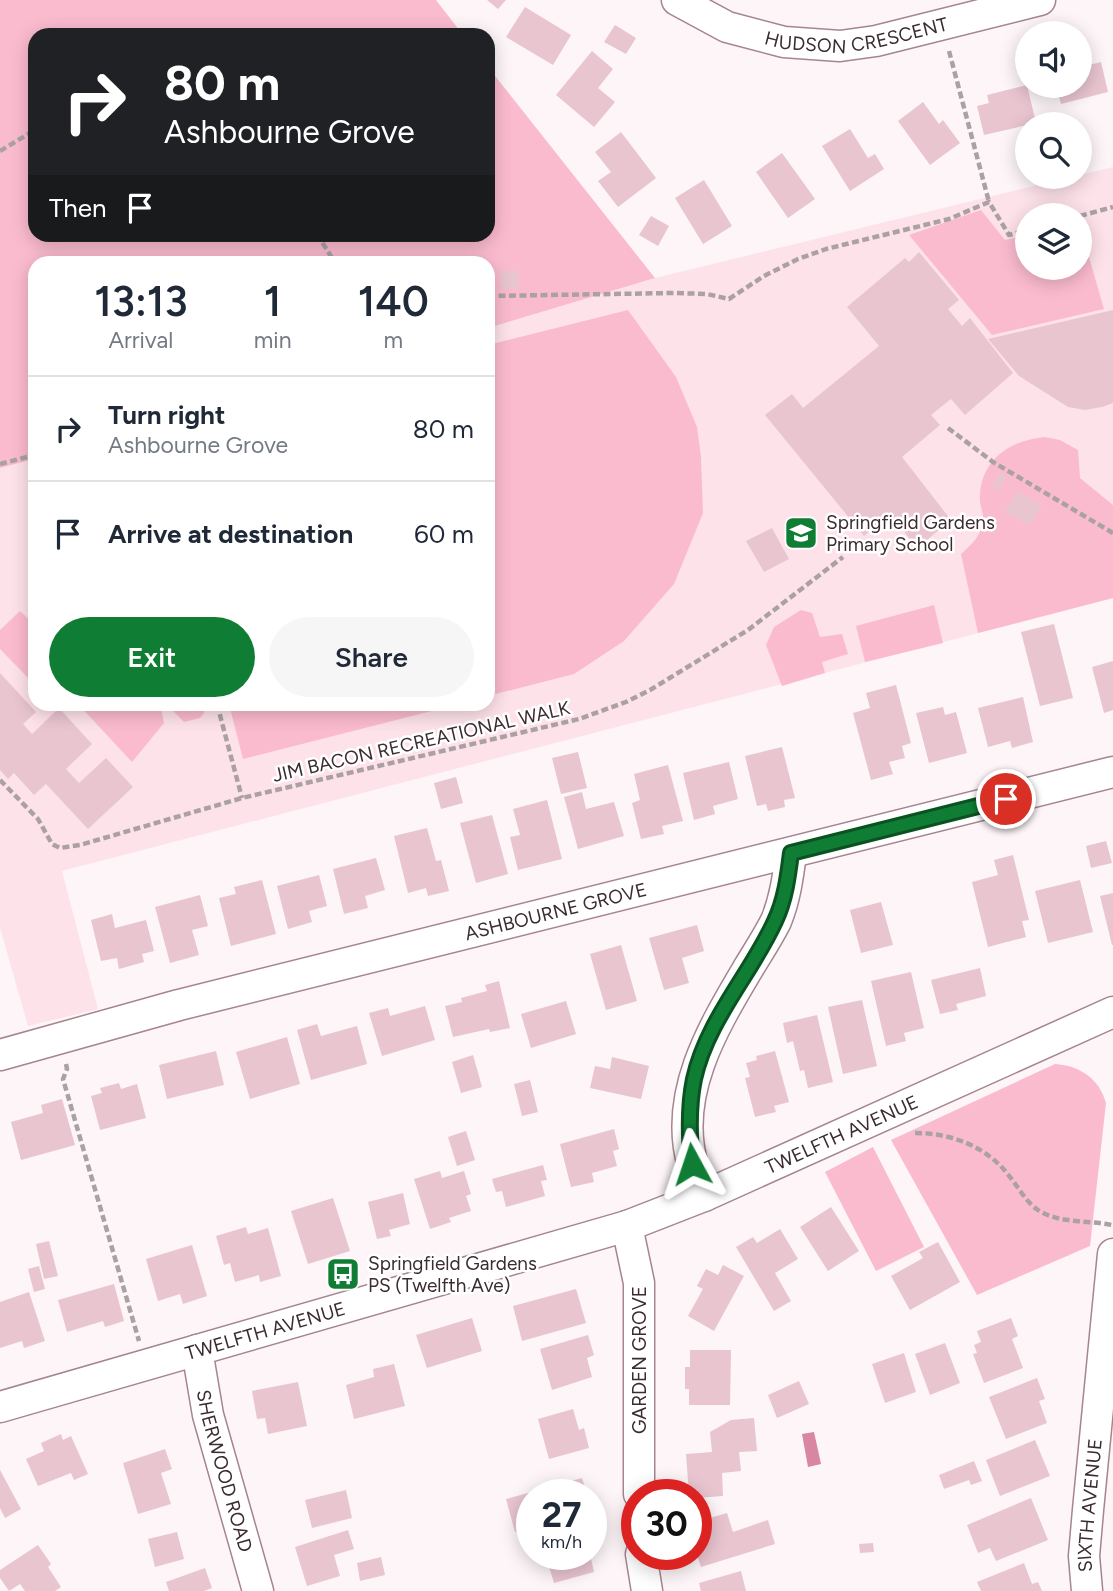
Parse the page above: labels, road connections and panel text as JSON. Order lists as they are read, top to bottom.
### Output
{
  "streets": {
    "street": [
      "HUDSON CRESCENT",
      "ASHBOURNE GROVE",
      "TWELFTH AVENUE",
      "GARDEN GROVE",
      "SHERWOOD ROAD",
      "SIXTH AVENUE"
    ],
    "path": ["JIM BACON RECREATIONAL WALK"]
  },
  "crossings": [
    ["TWELFTH AVENUE", "GARDEN GROVE"],
    ["TWELFTH AVENUE", "SHERWOOD ROAD"]
  ],
  "places": {
    "school or university": ["Springfield Gardens Primary School"],
    "bus stop": ["Springfield Gardens PS (Twelfth Ave)"]
  },
  "page": {
    "turn": ["80 m", "Ashbourne Grove"],
    "then": "Then",
    "eta": [
      "13:13",
      "Arrival",
      "1",
      "min",
      "140",
      "m"
    ],
    "list": [
      {
        "name": "Turn right",
        "note": "Ashbourne Grove",
        "value": "80 m"
      },
      {
        "name": "Arrive at destination",
        "value": "60 m"
      }
    ],
    "buttons": ["Exit", "Share"],
    "speed": "27 km/h",
    "limit": "30"
  }
}
